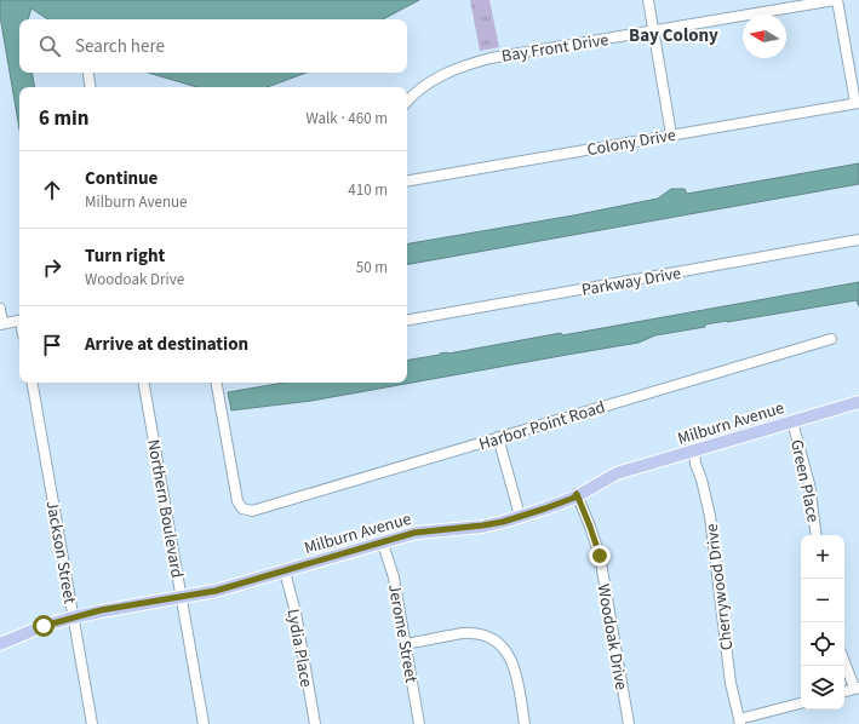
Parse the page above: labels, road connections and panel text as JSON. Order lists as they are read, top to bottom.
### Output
{
  "streets": {
    "main road": ["Milburn Avenue"],
    "street": [
      "Bay Front Drive",
      "Colony Drive",
      "Parkway Drive",
      "Harbor Point Road",
      "Green Place",
      "Northern Boulevard",
      "Jackson Street",
      "Cherrywood Drive",
      "Jerome Street",
      "Woodoak Drive",
      "Lydia Place"
    ]
  },
  "crossings": [
    ["Milburn Avenue", "Green Place"],
    ["Milburn Avenue", "Northern Boulevard"],
    ["Milburn Avenue", "Jackson Street"],
    ["Milburn Avenue", "Cherrywood Drive"],
    ["Milburn Avenue", "Jerome Street"],
    ["Milburn Avenue", "Woodoak Drive"],
    ["Milburn Avenue", "Lydia Place"]
  ],
  "districts": ["Bay Colony"],
  "north": "left",
  "page": {
    "search": "Search here",
    "heading": ["6 min", "Walk · 460 m"],
    "list": [
      ["Continue", "Milburn Avenue", "410 m"],
      ["Turn right", "Woodoak Drive", "50 m"],
      "Arrive at destination"
    ],
    "map_buttons": ["+", "−"]
  }
}
